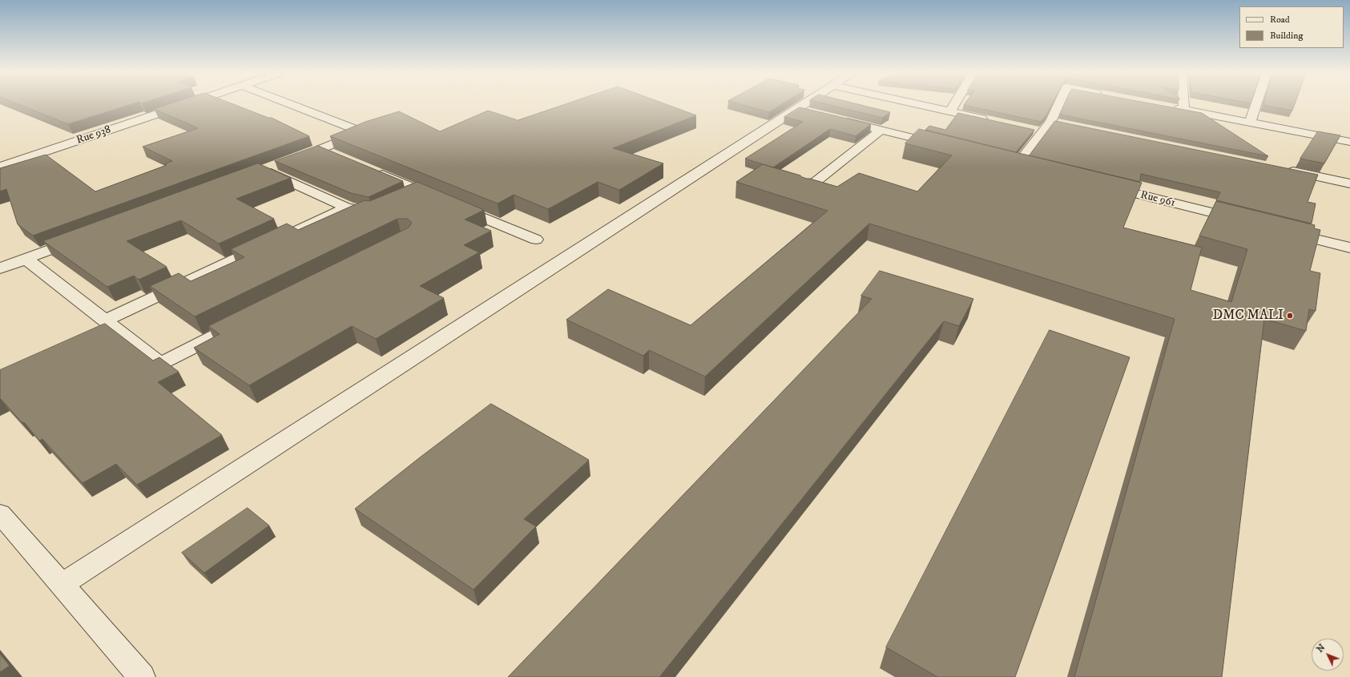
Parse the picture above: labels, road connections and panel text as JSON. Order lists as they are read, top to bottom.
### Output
{
  "streets": {
    "street": ["Rue 938", "Rue 961"]
  },
  "places": ["DMC MALI"],
  "legend": ["Road", "Building"],
  "north": "top left"
}
